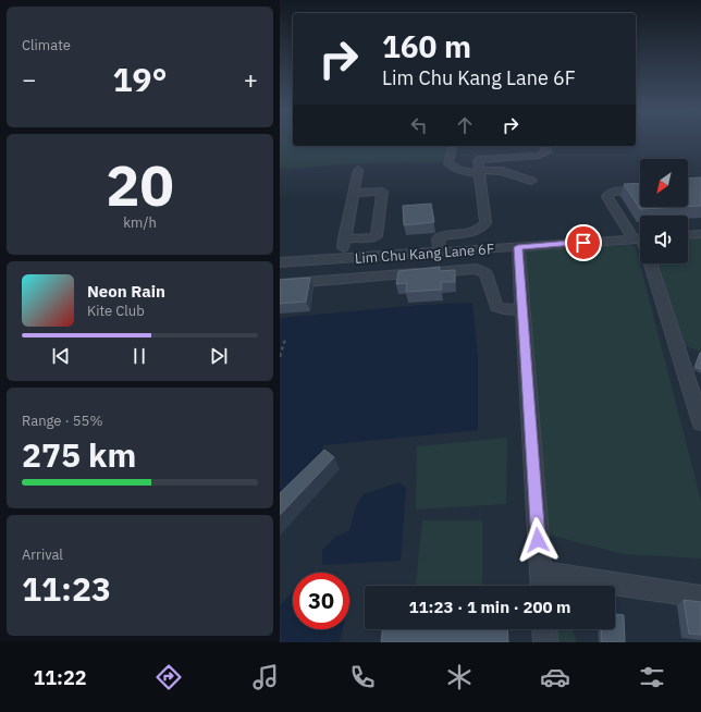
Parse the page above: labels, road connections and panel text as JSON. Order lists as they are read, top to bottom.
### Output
{
  "streets": {
    "street": ["Lim Chu Kang Lane 6F"]
  },
  "north": "bottom left",
  "page": {
    "tile": [
      "Climate",
      ["20", "km/h"],
      ["Range · 55%", "275 km"],
      ["Arrival", "11:23"]
    ],
    "turn": ["160 m", "Lim Chu Kang Lane 6F"],
    "heat": ["−", "19°", "+"],
    "song": ["Neon Rain", "Kite Club"],
    "limit": "30",
    "trip": "11:23 · 1 min · 200 m",
    "tabs": "11:22"
  }
}
